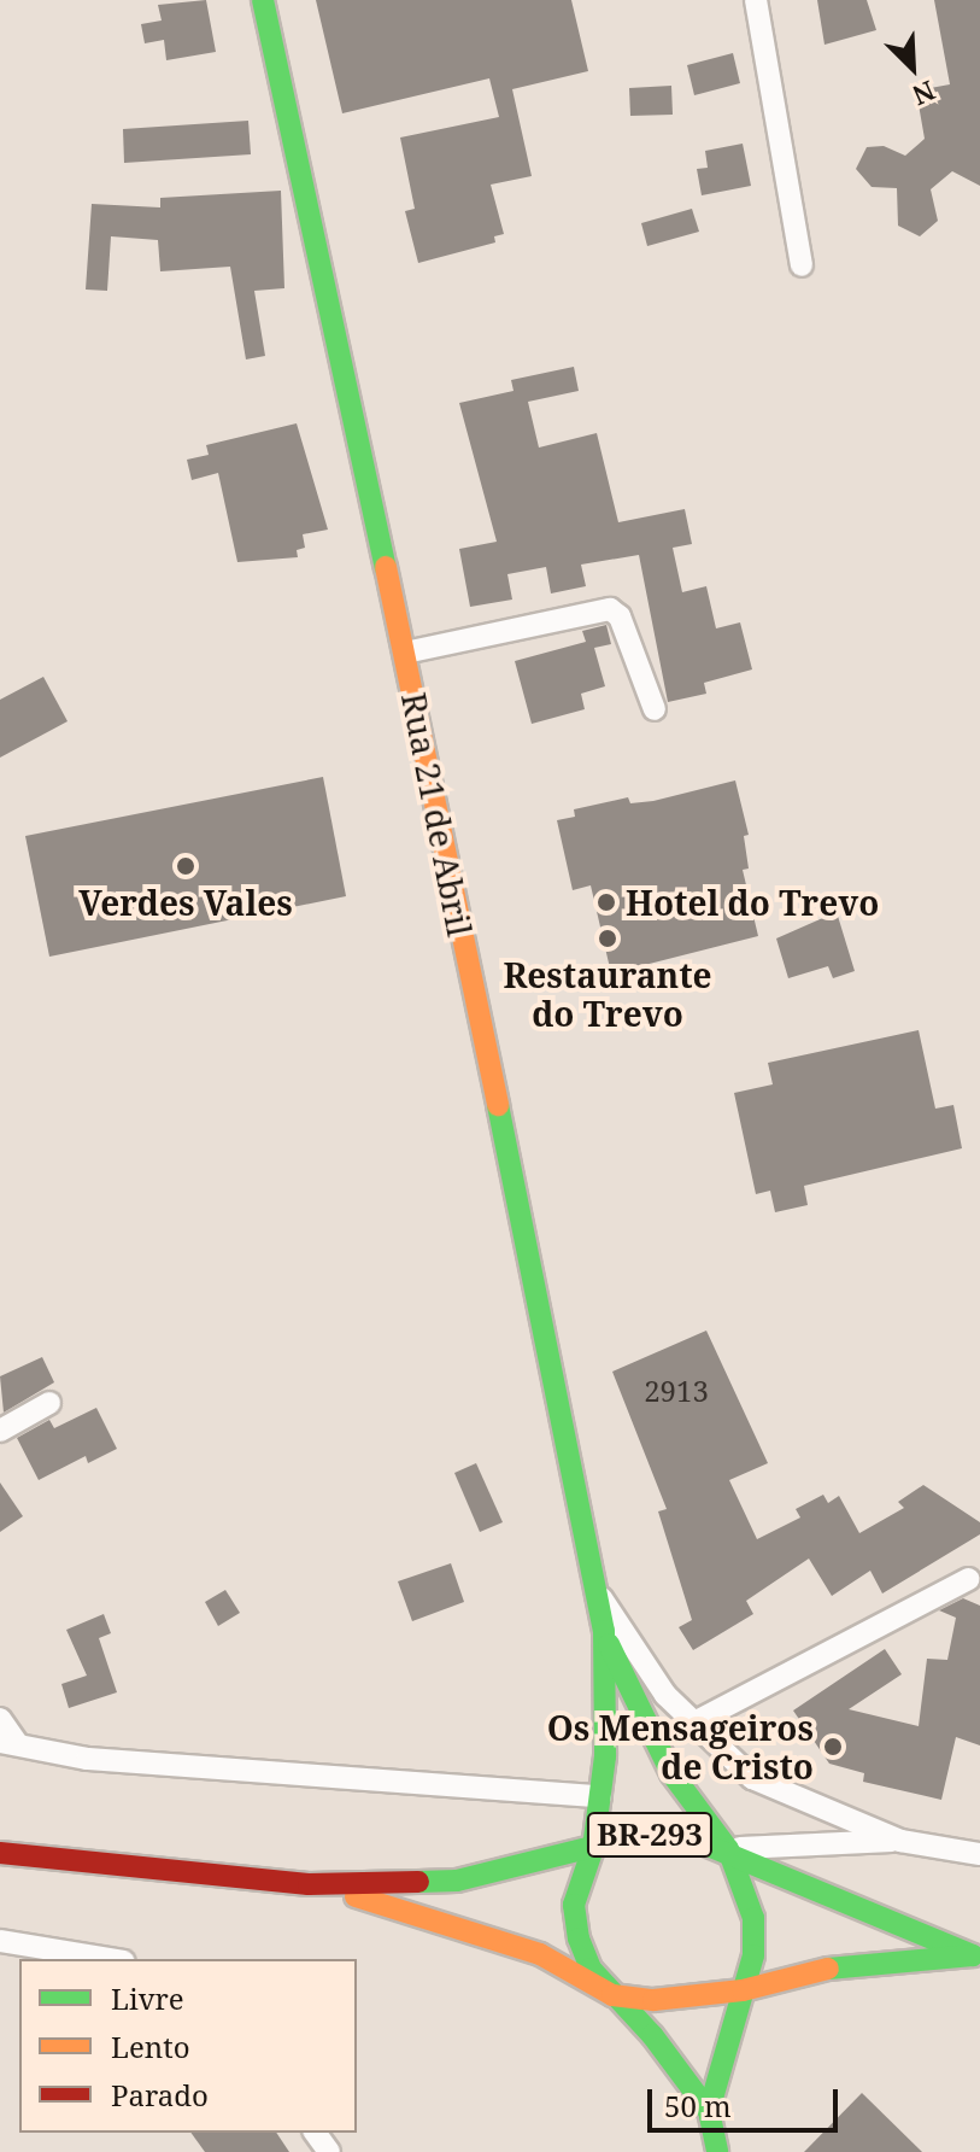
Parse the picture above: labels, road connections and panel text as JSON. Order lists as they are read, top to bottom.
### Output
{
  "streets": {
    "main road": ["Rua 21 de Abril", "BR-293"]
  },
  "crossings": [
    ["Rua 21 de Abril", "BR-293"]
  ],
  "places": [
    "Verdes Vales",
    "Hotel do Trevo",
    "Restaurante do Trevo",
    "Os Mensageiros de Cristo"
  ],
  "house_numbers": ["2913"],
  "legend": ["Livre", "Lento", "Parado"],
  "scale_bar": "50 m",
  "north": "bottom right"
}
